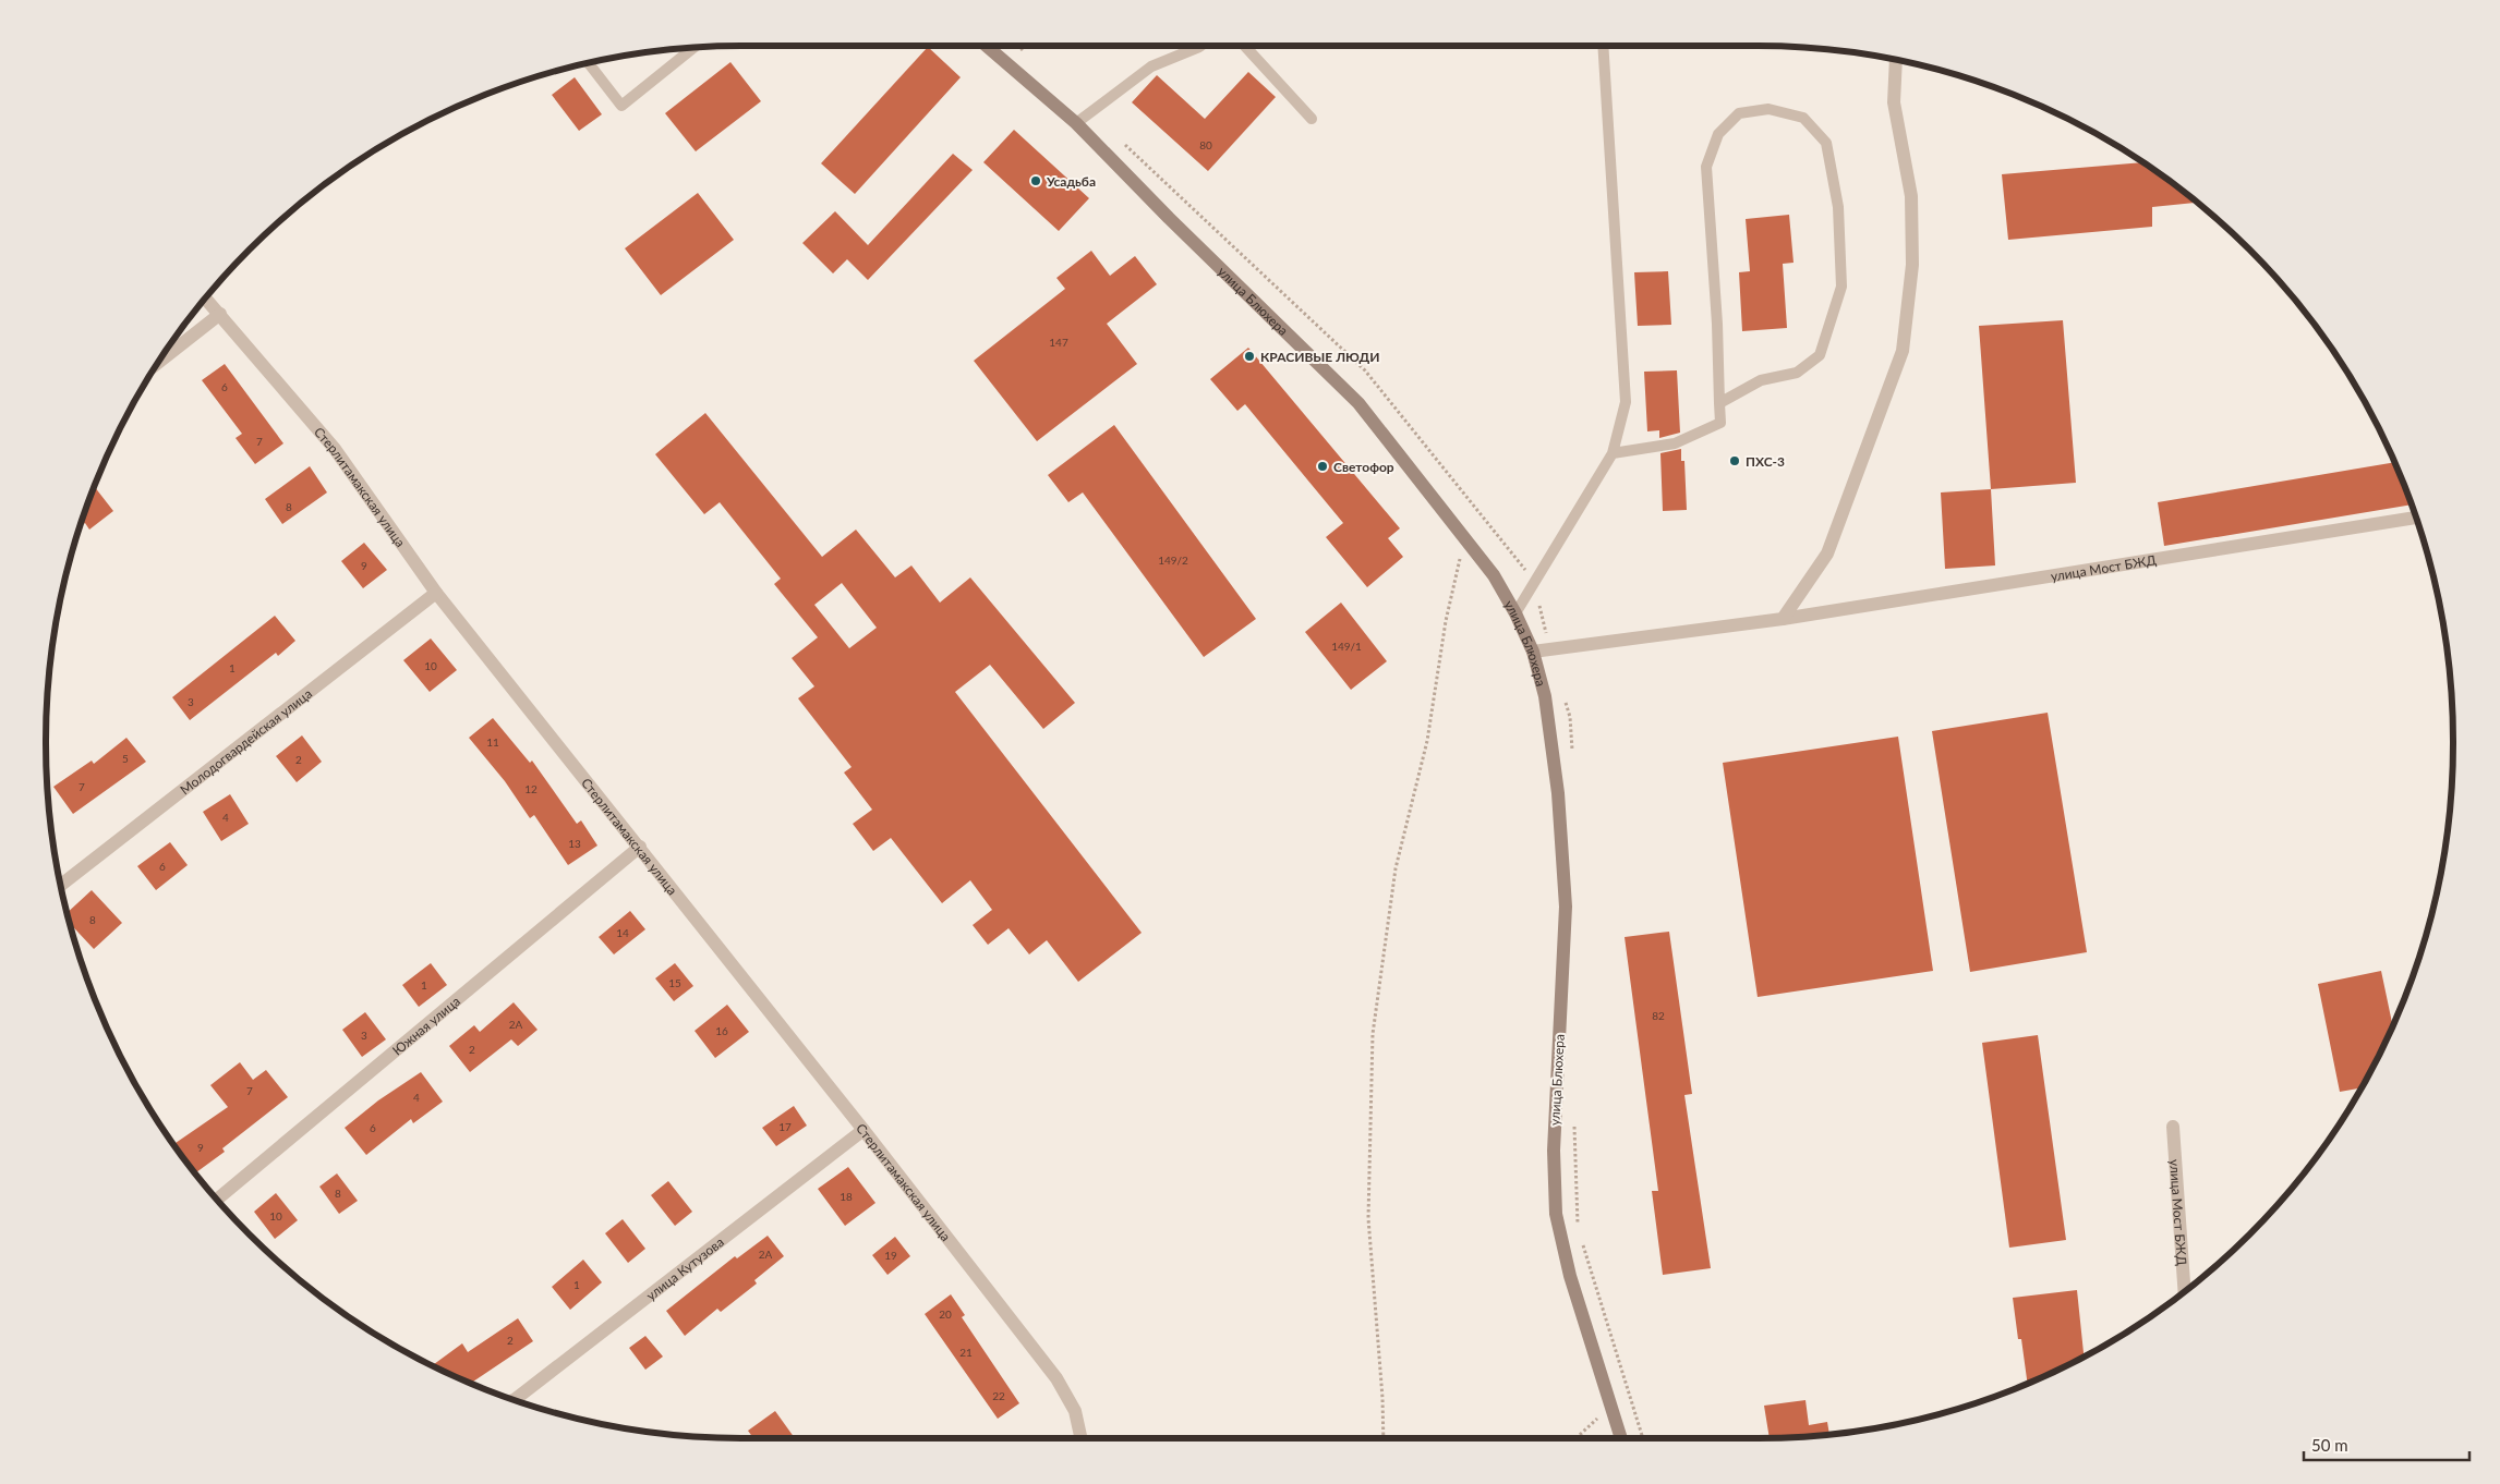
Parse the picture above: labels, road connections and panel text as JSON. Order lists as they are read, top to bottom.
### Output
{
  "streets": {
    "main road": ["улица Блюхера"],
    "street": [
      "Стерлитамакская улица",
      "улица Мост БЖД",
      "Молодогвардейская улица",
      "Южная улица",
      "улица Кутузова"
    ]
  },
  "crossings": [
    ["улица Блюхера", "улица Мост БЖД"],
    ["Стерлитамакская улица", "Молодогвардейская улица"],
    ["Стерлитамакская улица", "Южная улица"],
    ["Стерлитамакская улица", "улица Кутузова"]
  ],
  "places": [
    "Усадьба",
    "КРАСИВЫЕ ЛЮДИ",
    "ПХС-3",
    "Светофор"
  ],
  "house_numbers": [
    "80",
    "147",
    "6",
    "7",
    "8",
    "149/2",
    "9",
    "149/1",
    "10",
    "1",
    "3",
    "11",
    "5",
    "2",
    "7",
    "12",
    "4",
    "13",
    "6",
    "8",
    "14",
    "15",
    "1",
    "82",
    "2А",
    "16",
    "3",
    "2",
    "7",
    "4",
    "17",
    "6",
    "9",
    "8",
    "18",
    "10",
    "2А",
    "19",
    "1",
    "20",
    "2",
    "21",
    "22"
  ],
  "scale_bar": "50 m"
}
